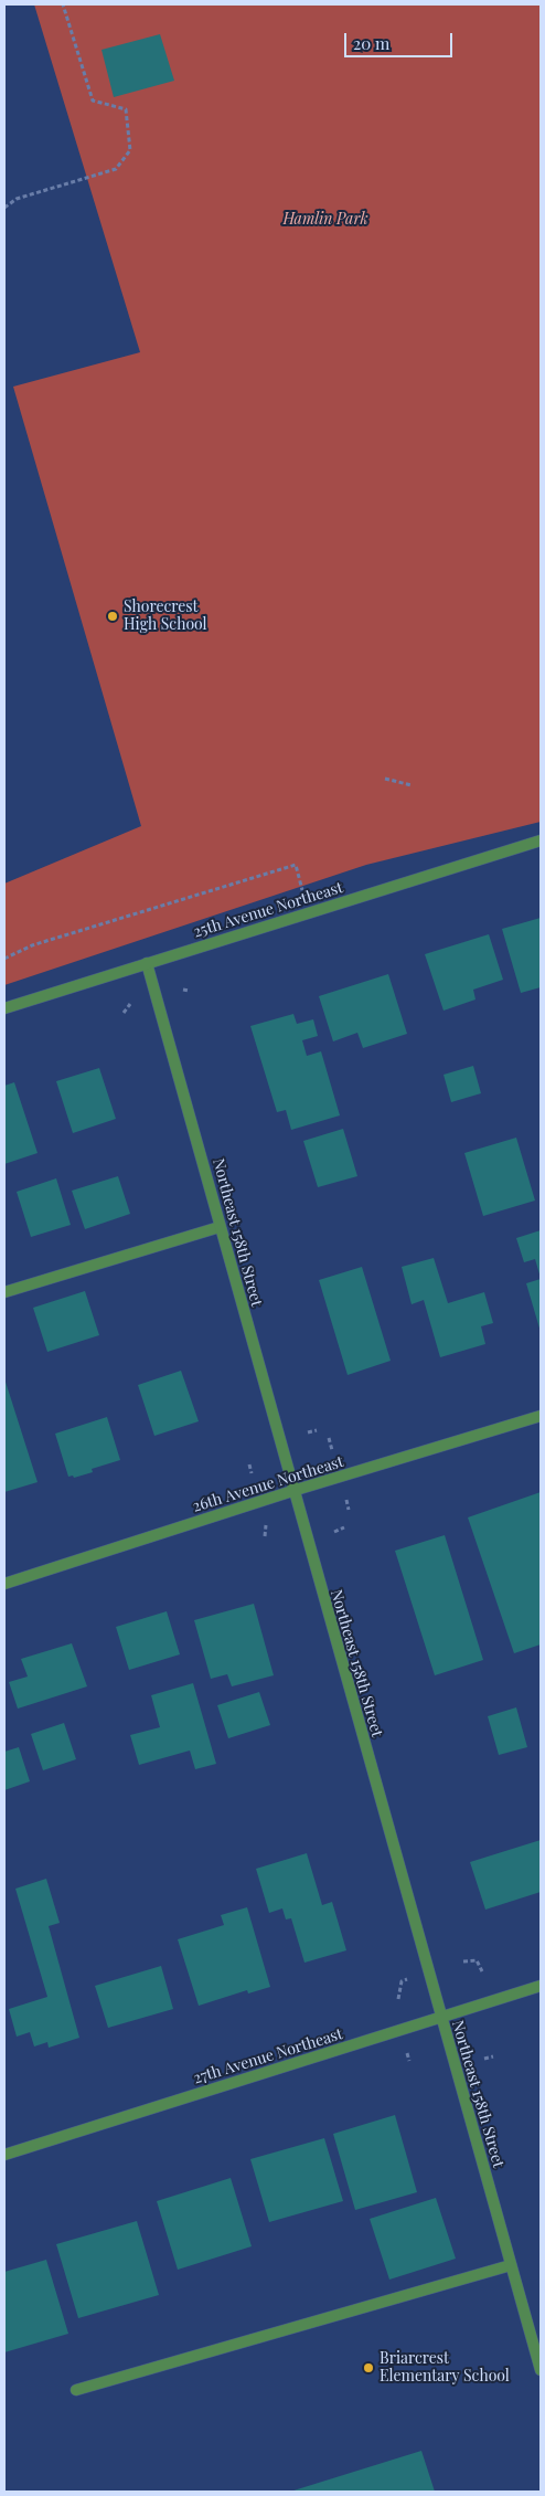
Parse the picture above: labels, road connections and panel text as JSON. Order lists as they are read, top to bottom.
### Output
{
  "streets": {
    "street": [
      "25th Avenue Northeast",
      "Northeast 158th Street",
      "26th Avenue Northeast",
      "27th Avenue Northeast"
    ]
  },
  "crossings": [
    ["25th Avenue Northeast", "Northeast 158th Street"],
    ["Northeast 158th Street", "26th Avenue Northeast"],
    ["Northeast 158th Street", "27th Avenue Northeast"]
  ],
  "parks": ["Hamlin Park"],
  "places": ["Shorecrest High School", "Briarcrest Elementary School"],
  "scale_bar": "20 m"
}
